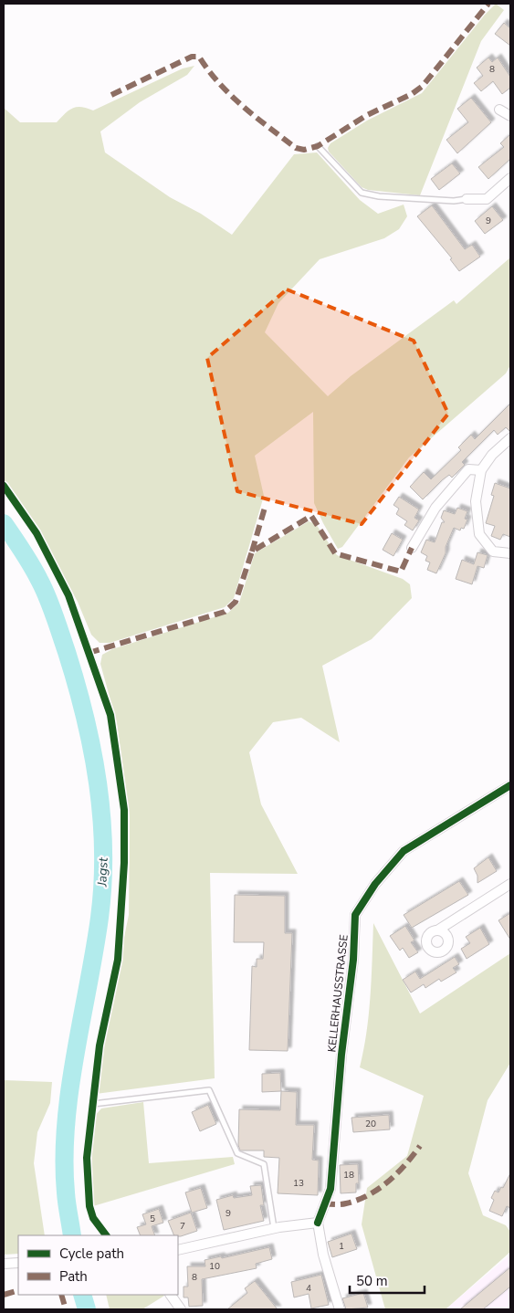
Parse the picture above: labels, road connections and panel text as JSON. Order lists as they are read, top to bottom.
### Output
{
  "streets": {
    "street": ["KELLERHAUSSTRASSE"]
  },
  "water": ["Jagst"],
  "house_numbers": [
    "8",
    "9",
    "20",
    "18",
    "13",
    "9",
    "5",
    "7",
    "1",
    "10",
    "8",
    "4"
  ],
  "legend": ["Cycle path", "Path"],
  "scale_bar": "50 m"
}
